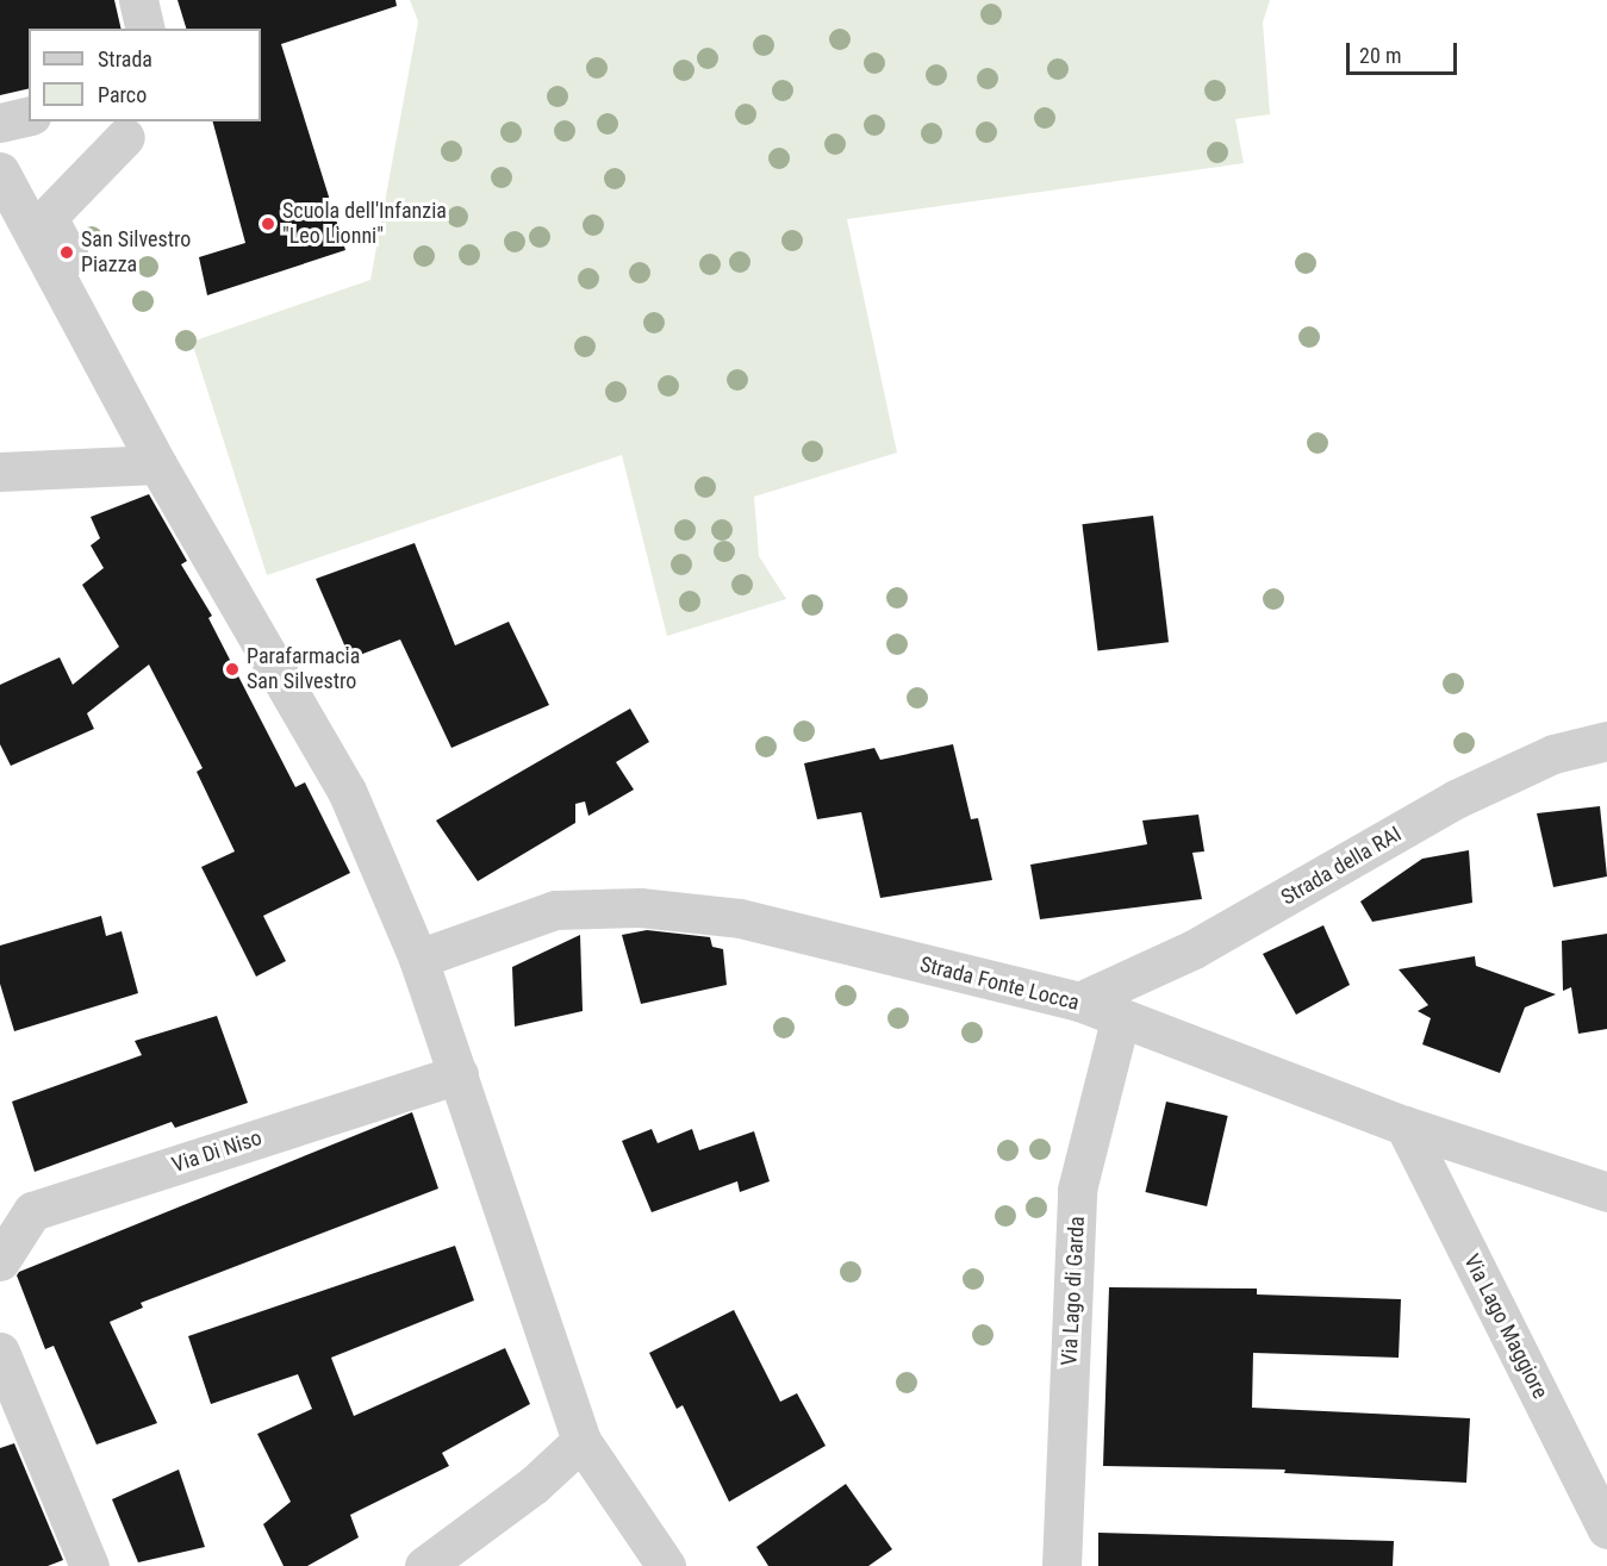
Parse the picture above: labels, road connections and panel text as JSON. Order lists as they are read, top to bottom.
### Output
{
  "streets": {
    "street": [
      "Strada della RAI",
      "Strada Fonte Locca",
      "Via Di Niso",
      "Via Lago di Garda",
      "Via Lago Maggiore"
    ]
  },
  "crossings": [
    ["Strada della RAI", "Strada Fonte Locca"],
    ["Strada Fonte Locca", "Via Lago di Garda"],
    ["Strada Fonte Locca", "Via Lago Maggiore"]
  ],
  "places": ["Scuola dell'Infanzia \"Leo Lionni\"", "San Silvestro Piazza", "Parafarmacia San Silvestro"],
  "legend": ["Strada", "Parco"],
  "scale_bar": "20 m"
}
